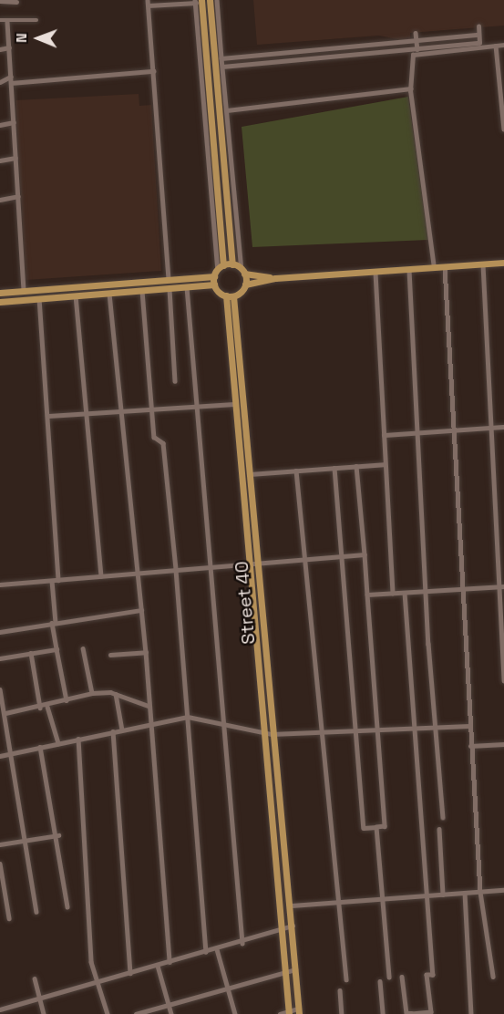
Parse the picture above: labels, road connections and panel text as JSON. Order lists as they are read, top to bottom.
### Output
{
  "streets": {
    "main road": ["Street 40"]
  },
  "north": "left"
}
